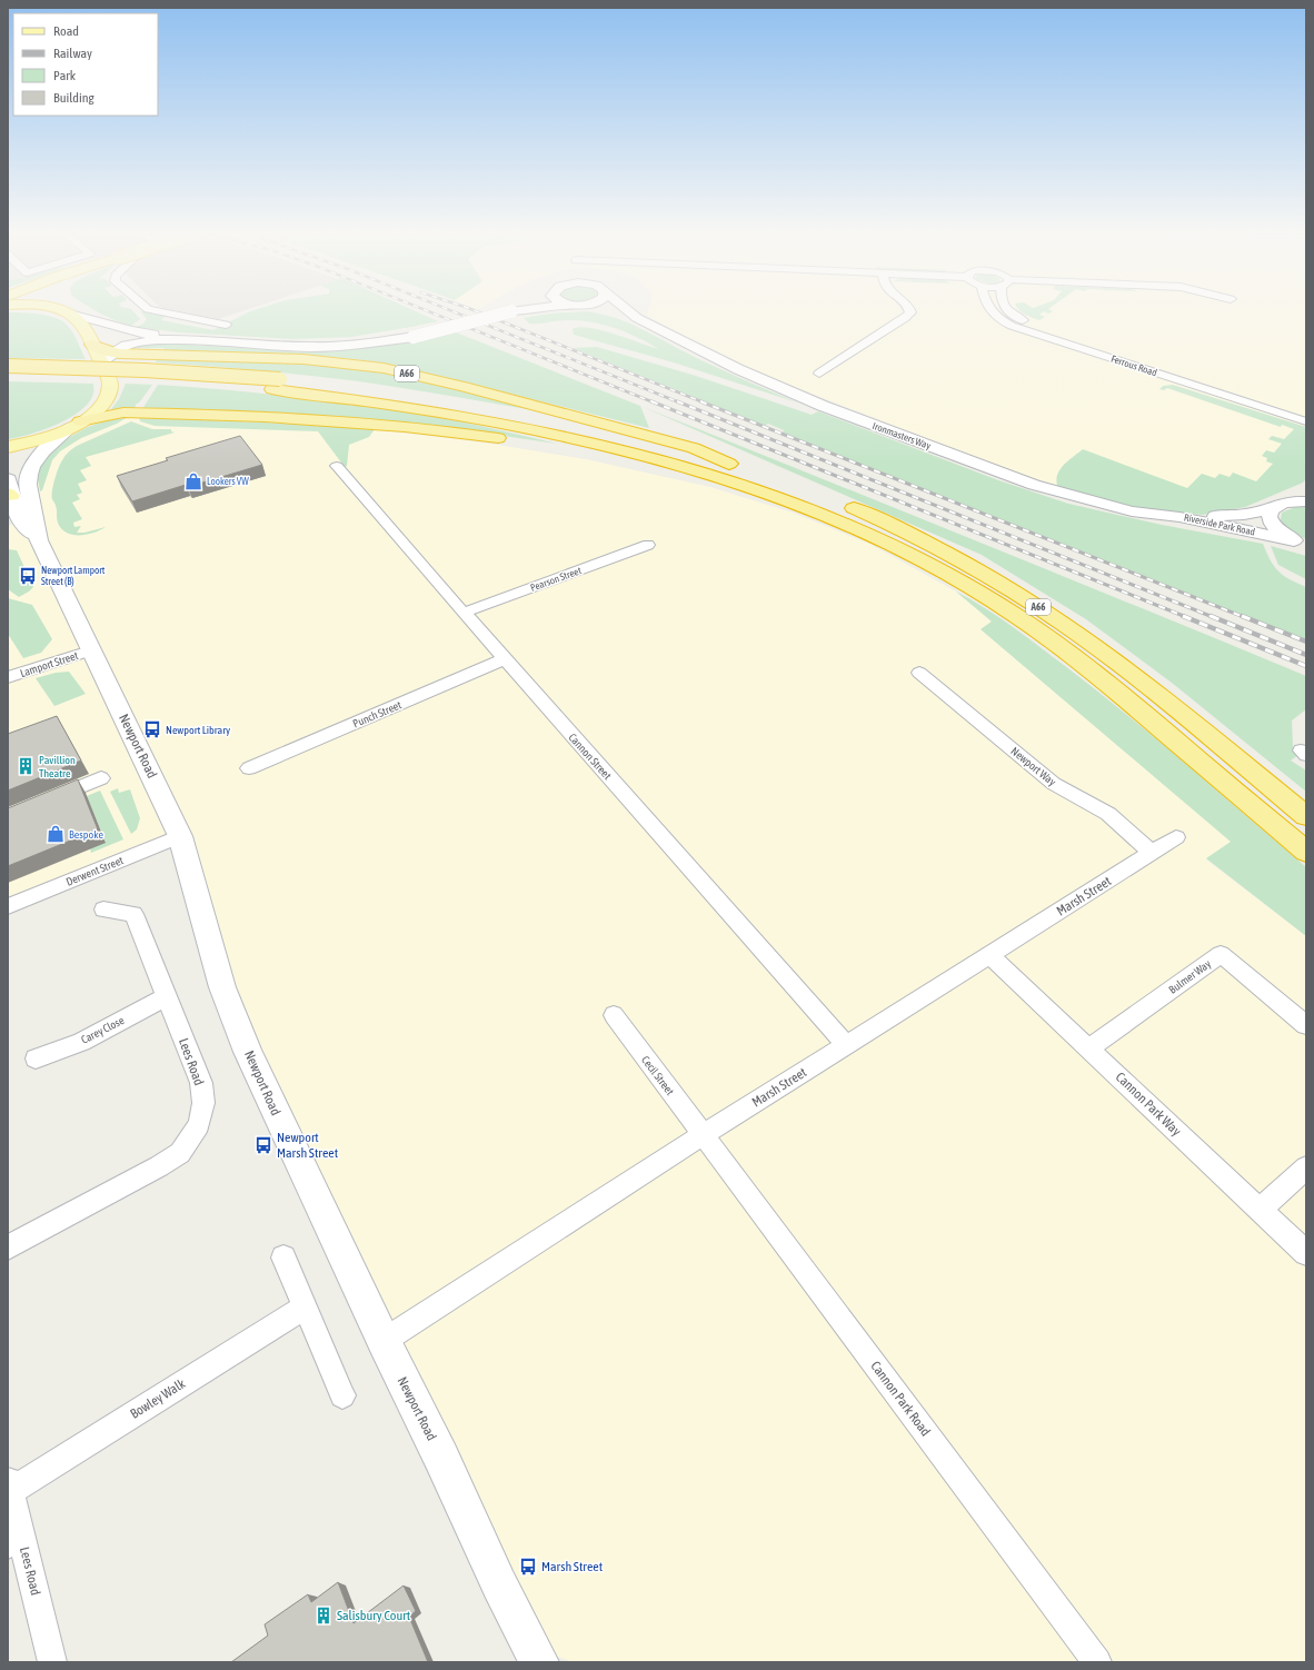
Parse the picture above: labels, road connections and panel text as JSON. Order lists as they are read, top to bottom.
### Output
{
  "streets": {
    "highway": ["A66"],
    "main road": ["Newport Road"],
    "street": [
      "Ferrous Road",
      "Ironmasters Way",
      "Riverside Park Road",
      "Pearson Street",
      "Lamport Street",
      "Punch Street",
      "Cannon Street",
      "Newport Way",
      "Derwent Street",
      "Marsh Street",
      "Bulmer Way",
      "Carey Close",
      "Lees Road",
      "Cecil Street",
      "Cannon Park Way",
      "Bowley Walk",
      "Cannon Park Road"
    ]
  },
  "crossings": [
    ["Ironmasters Way", "Riverside Park Road"],
    ["Pearson Street", "Cannon Street"],
    ["Lamport Street", "Newport Road"],
    ["Punch Street", "Cannon Street"],
    ["Newport Road", "Derwent Street"],
    ["Newport Road", "Marsh Street"],
    ["Cannon Street", "Marsh Street"],
    ["Newport Way", "Marsh Street"],
    ["Marsh Street", "Cecil Street"],
    ["Marsh Street", "Cannon Park Way"],
    ["Marsh Street", "Cannon Park Road"],
    ["Bulmer Way", "Cannon Park Way"],
    ["Carey Close", "Lees Road"],
    ["Lees Road", "Bowley Walk"],
    ["Cecil Street", "Cannon Park Road"]
  ],
  "places": {
    "shop": ["Lookers VW", "Bespoke"],
    "bus stop": [
      "Newport Lamport Street (B)",
      "Newport Library",
      "Newport Marsh Street",
      "Marsh Street"
    ],
    "building": ["Pavillion Theatre", "Salisbury Court"]
  },
  "legend": [
    "Road",
    "Railway",
    "Park",
    "Building"
  ]
}
